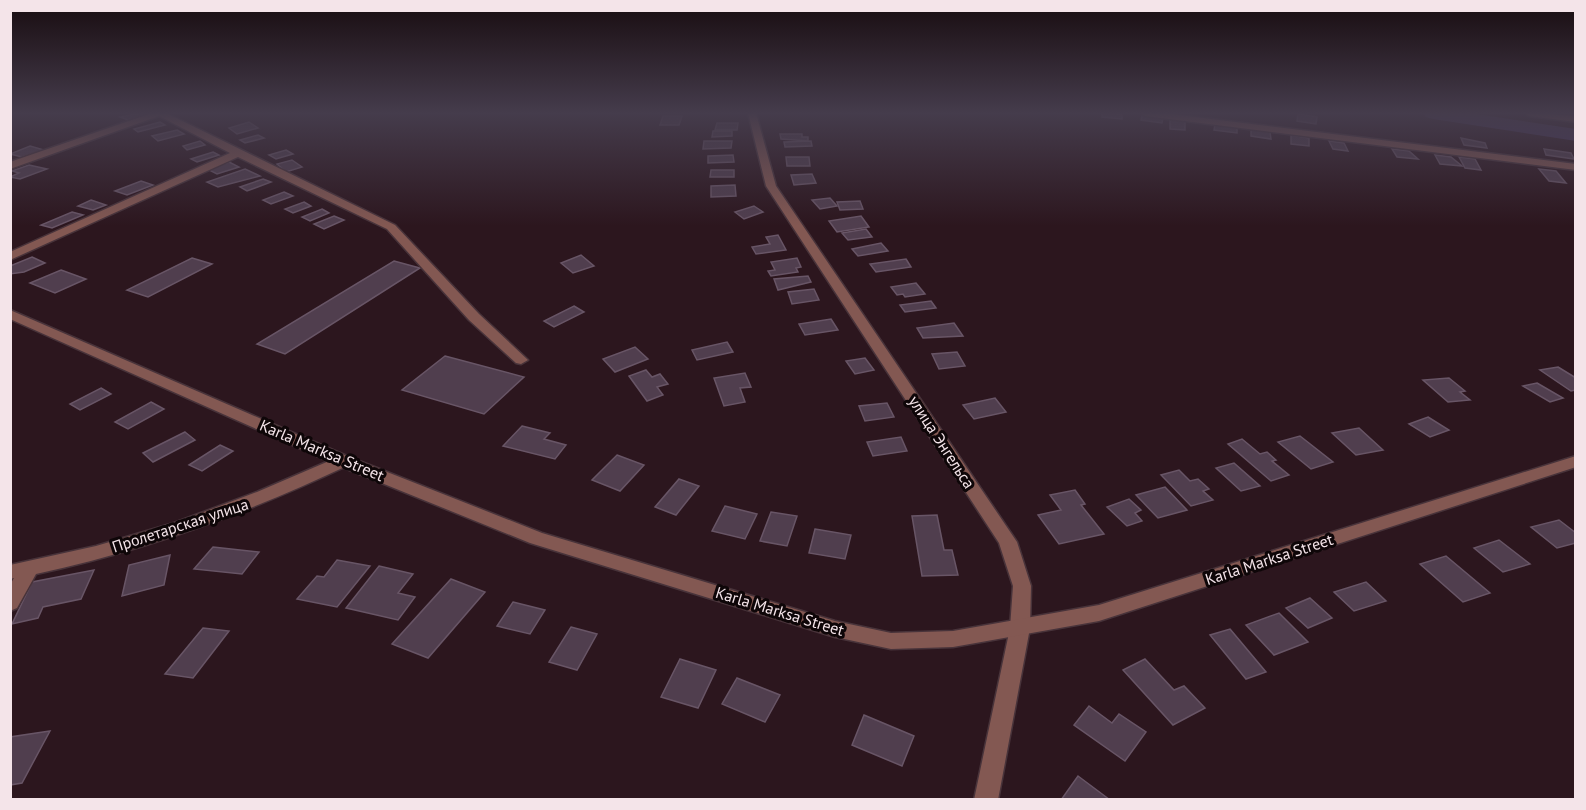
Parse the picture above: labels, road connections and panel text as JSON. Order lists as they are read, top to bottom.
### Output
{
  "streets": {
    "street": ["улица Энгельса", "Karla Marksa Street", "Пролетарская улица"]
  },
  "crossings": [
    ["улица Энгельса", "Karla Marksa Street"],
    ["Karla Marksa Street", "Пролетарская улица"]
  ]
}
